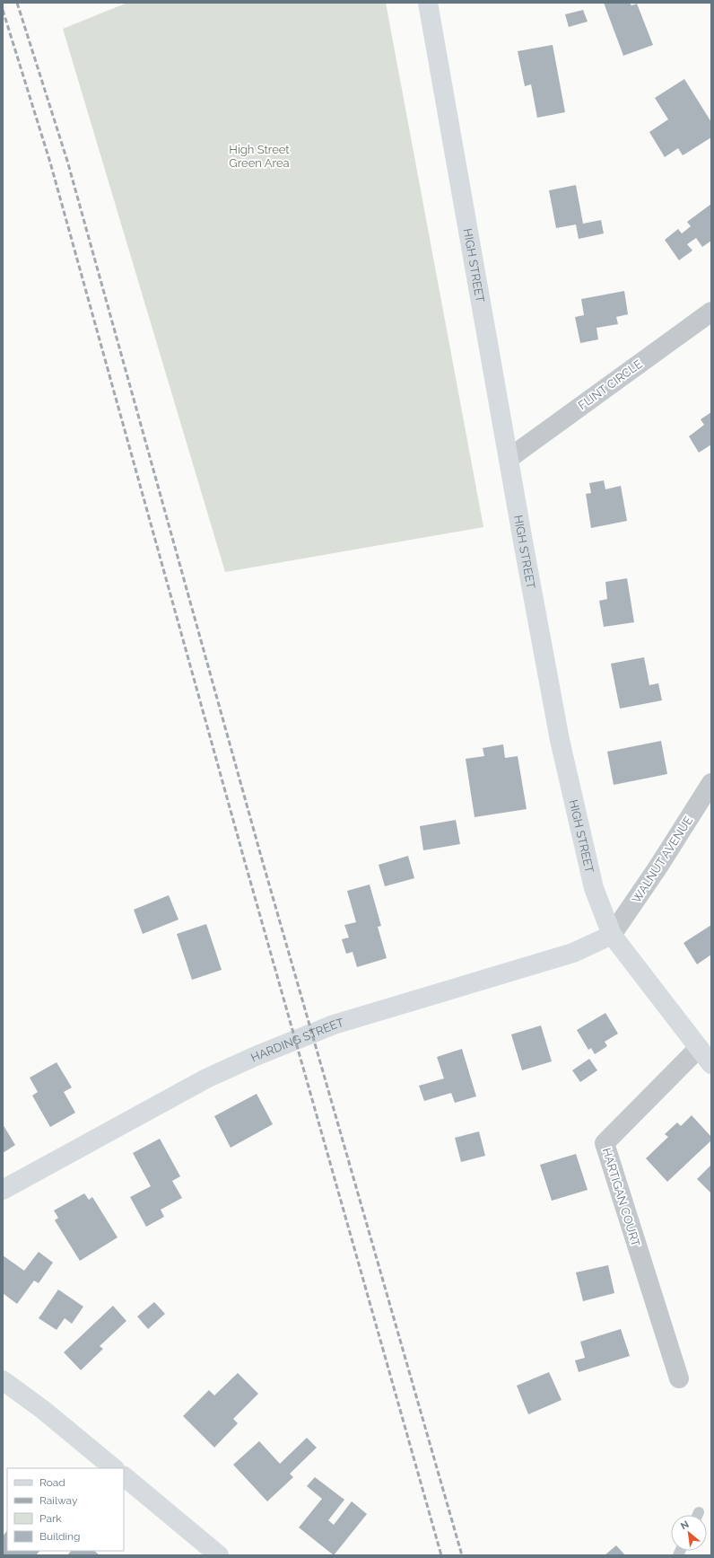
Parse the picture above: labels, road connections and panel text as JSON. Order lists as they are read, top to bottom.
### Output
{
  "streets": {
    "main road": ["HIGH STREET", "HARDING STREET"],
    "street": ["FLINT CIRCLE", "WALNUT AVENUE", "HARTIGAN COURT"]
  },
  "crossings": [
    ["HIGH STREET", "FLINT CIRCLE"],
    ["HIGH STREET", "WALNUT AVENUE"],
    ["HIGH STREET", "HARDING STREET"],
    ["HIGH STREET", "HARTIGAN COURT"],
    ["WALNUT AVENUE", "HARDING STREET"]
  ],
  "parks": ["High Street Green Area"],
  "legend": [
    "Road",
    "Railway",
    "Park",
    "Building"
  ],
  "north": "top left"
}
